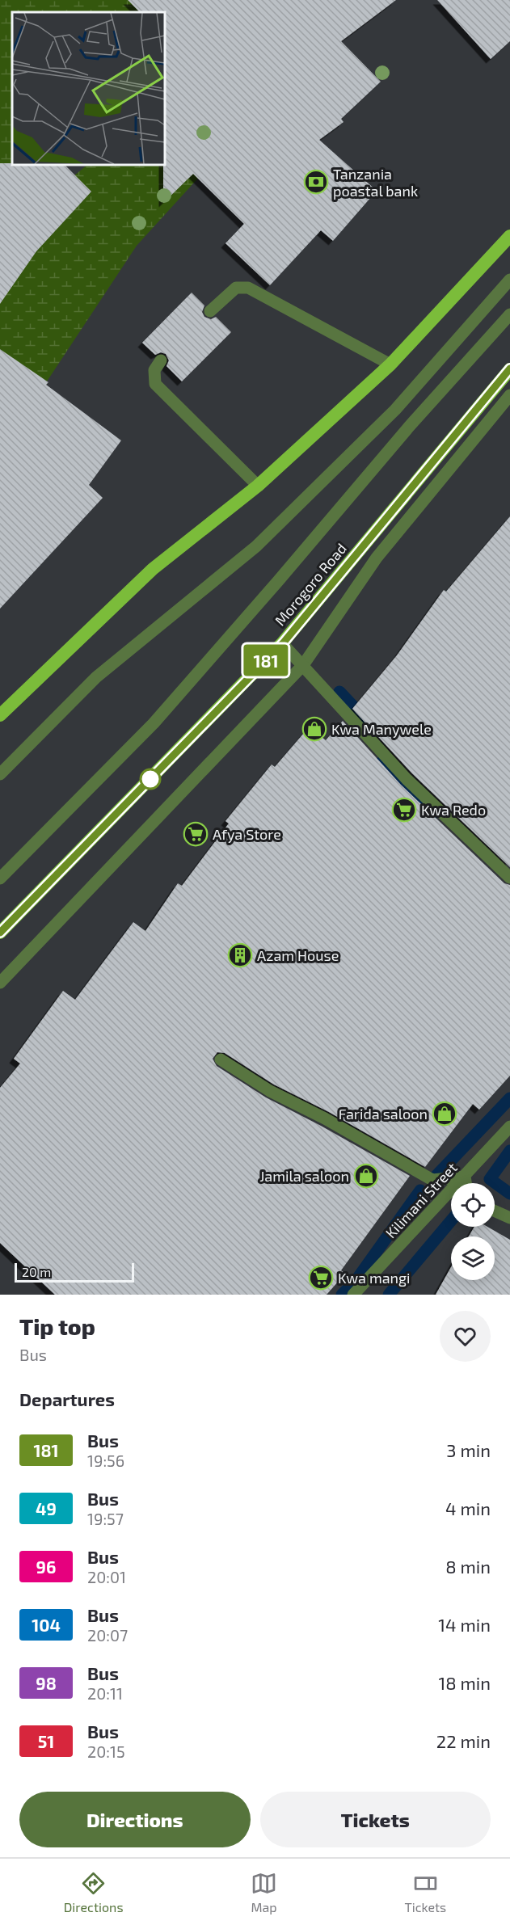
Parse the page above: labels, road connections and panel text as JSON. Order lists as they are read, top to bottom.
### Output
{
  "streets": {
    "highway": ["Morogoro Road"],
    "street": ["Kilimani Street"]
  },
  "places": {
    "bank": ["Tanzania poastal bank"],
    "shop": ["Kwa Manywele", "Farida saloon", "Jamila saloon"],
    "supermarket": ["Kwa Redo", "Afya Store", "Kwa mangi"],
    "building": ["Azam House"]
  },
  "lines": ["bus line 181"],
  "scale_bar": "20 m",
  "page": {
    "on_map": "181",
    "scale": "20 m",
    "heading": [
      ["Tip top", "Bus"],
      "Departures"
    ],
    "list": [
      {
        "mark": "181",
        "name": "Bus",
        "note": "19:56",
        "value": "3 min"
      },
      {
        "mark": "49",
        "name": "Bus",
        "note": "19:57",
        "value": "4 min"
      },
      {
        "mark": "96",
        "name": "Bus",
        "note": "20:01",
        "value": "8 min"
      },
      {
        "mark": "104",
        "name": "Bus",
        "note": "20:07",
        "value": "14 min"
      },
      {
        "mark": "98",
        "name": "Bus",
        "note": "20:11",
        "value": "18 min"
      },
      {
        "mark": "51",
        "name": "Bus",
        "note": "20:15",
        "value": "22 min"
      }
    ],
    "buttons": ["Directions", "Tickets"],
    "tabs": ["Directions", "Map", "Tickets"]
  }
}
